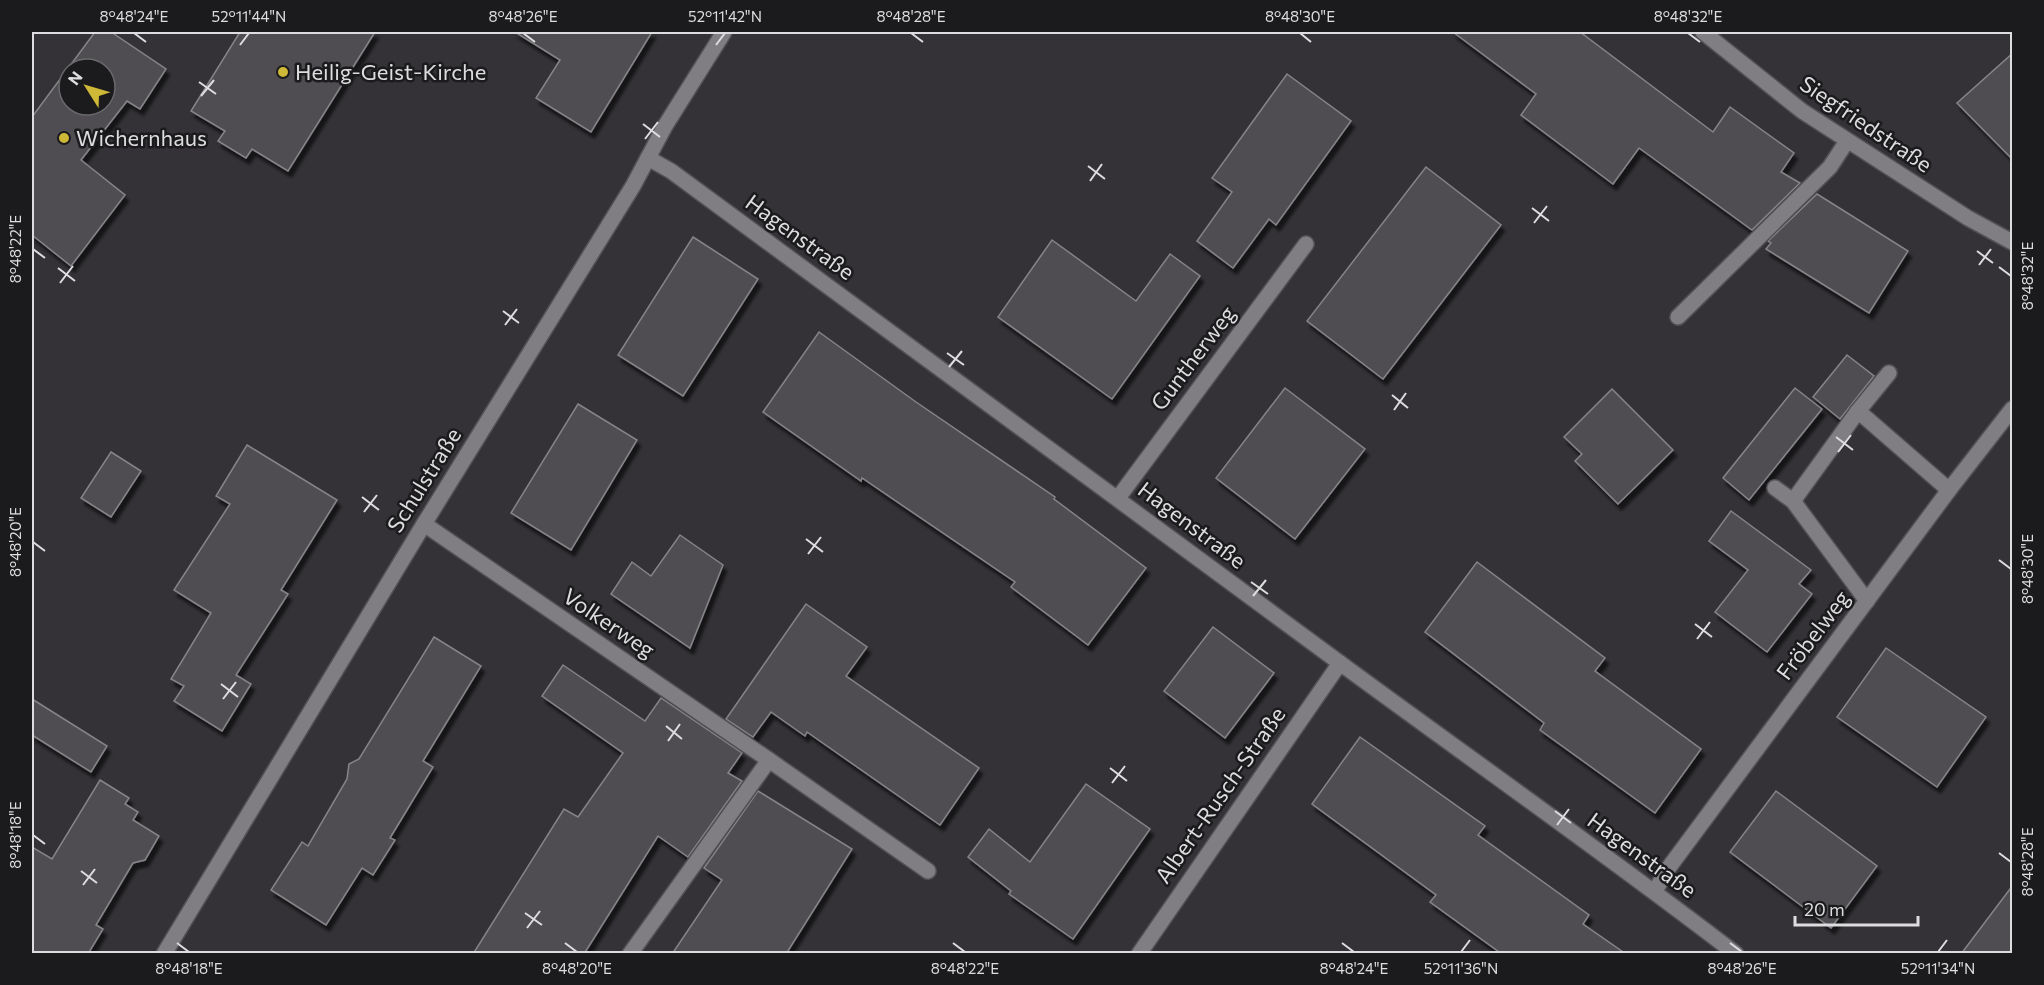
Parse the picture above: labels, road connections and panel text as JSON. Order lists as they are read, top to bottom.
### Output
{
  "streets": {
    "street": [
      "Siegfriedstraße",
      "Hagenstraße",
      "Guntherweg",
      "Schulstraße",
      "Volkerweg",
      "Fröbelweg",
      "Albert-Rusch-Straße"
    ]
  },
  "crossings": [
    ["Hagenstraße", "Guntherweg"],
    ["Hagenstraße", "Schulstraße"],
    ["Hagenstraße", "Fröbelweg"],
    ["Hagenstraße", "Albert-Rusch-Straße"],
    ["Schulstraße", "Volkerweg"]
  ],
  "places": ["Heilig-Geist-Kirche", "Wichernhaus"],
  "scale_bar": "20 m",
  "north": "top left",
  "coordinates": [
    "8°48'24\"E",
    "52°11'44\"N",
    "8°48'26\"E",
    "52°11'42\"N",
    "8°48'28\"E",
    "8°48'30\"E",
    "8°48'32\"E",
    "8°48'22\"E",
    "8°48'20\"E",
    "8°48'18\"E",
    "52°11'36\"N",
    "52°11'34\"N"
  ]
}
